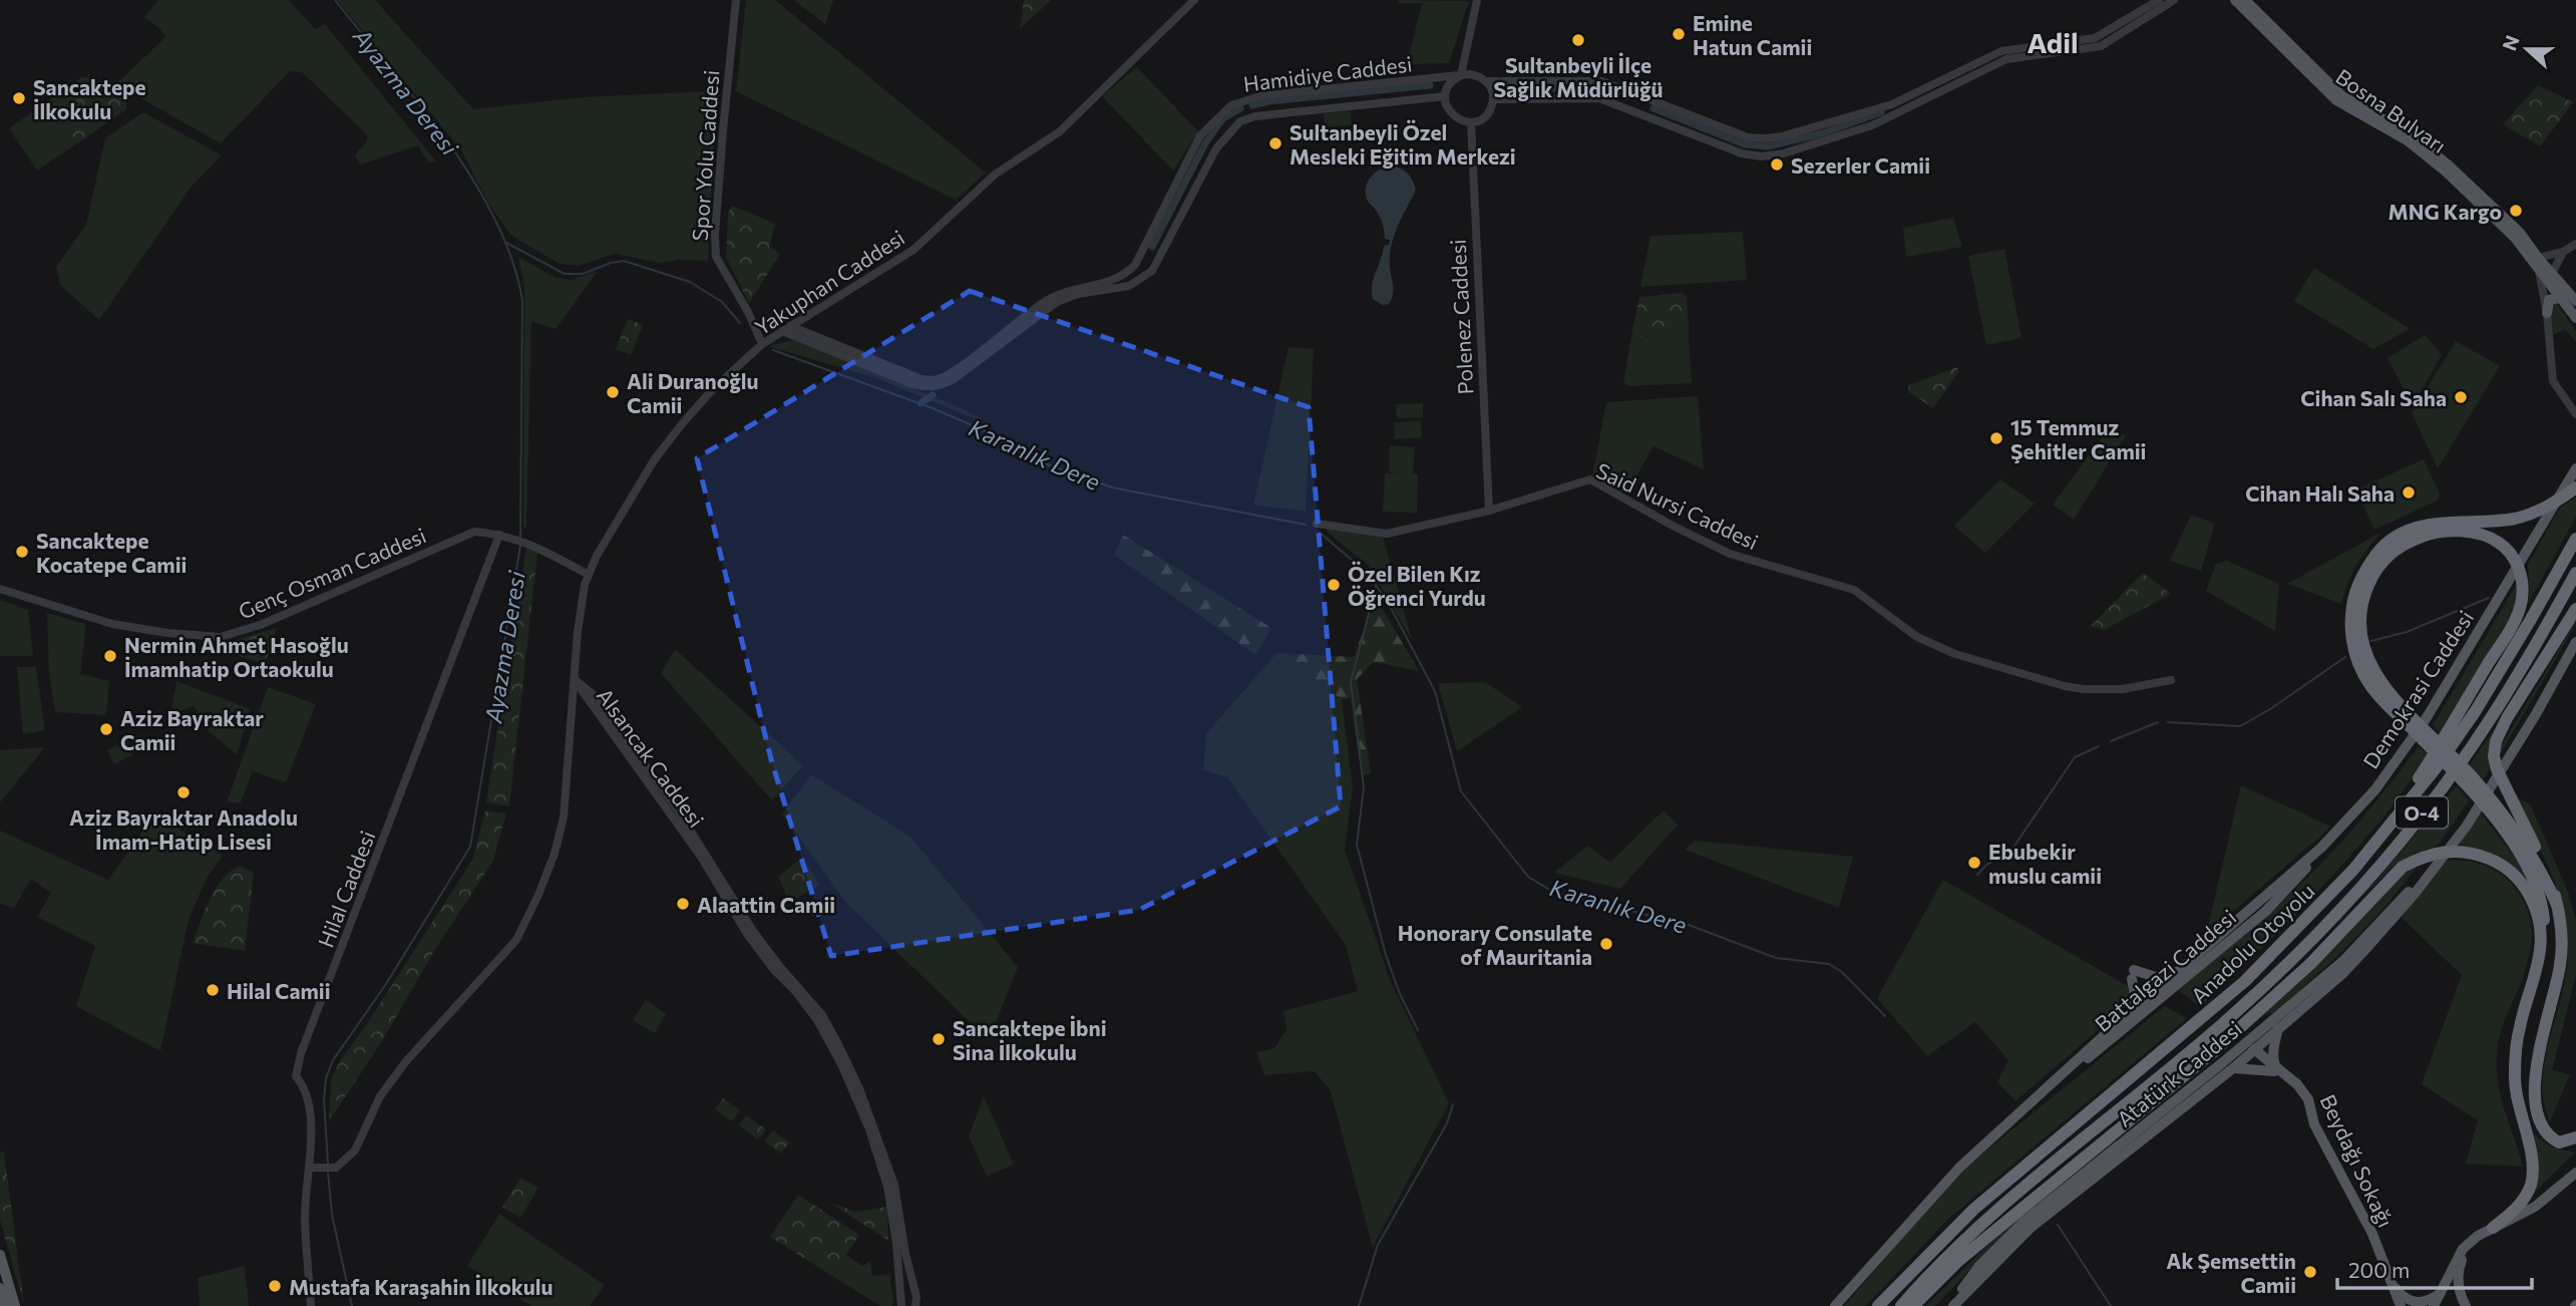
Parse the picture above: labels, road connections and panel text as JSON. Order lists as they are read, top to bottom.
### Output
{
  "streets": {
    "highway": ["O-4", "Anadolu Otoyolu"],
    "main road": [
      "Bosna Bulvarı",
      "Demokrasi Caddesi",
      "Battalgazi Caddesi",
      "Atatürk Caddesi",
      "Beydağı Sokağı"
    ],
    "street": [
      "Hamidiye Caddesi",
      "Spor Yolu Caddesi",
      "Yakuphan Caddesi",
      "Polenez Caddesi",
      "Said Nursi Caddesi",
      "Genç Osman Caddesi",
      "Alsancak Caddesi",
      "Hilal Caddesi"
    ]
  },
  "crossings": [
    ["Hamidiye Caddesi", "Yakuphan Caddesi"],
    ["Hamidiye Caddesi", "Polenez Caddesi"],
    ["Spor Yolu Caddesi", "Yakuphan Caddesi"],
    ["Yakuphan Caddesi", "Genç Osman Caddesi"],
    ["Yakuphan Caddesi", "Alsancak Caddesi"],
    ["Yakuphan Caddesi", "Hilal Caddesi"],
    ["Polenez Caddesi", "Said Nursi Caddesi"],
    ["Genç Osman Caddesi", "Hilal Caddesi"],
    ["Demokrasi Caddesi", "Battalgazi Caddesi"]
  ],
  "districts": ["Adil"],
  "water": ["Ayazma Deresi", "Karanlık Dere"],
  "places": [
    "Emine Hatun Camii",
    "Sultanbeyli İlçe Sağlık Müdürlüğü",
    "Sancaktepe İlkokulu",
    "Sultanbeyli Özel Mesleki Eğitim Merkezi",
    "Sezerler Camii",
    "MNG Kargo",
    "Ali Duranoğlu Camii",
    "Cihan Salı Saha",
    "15 Temmuz Şehitler Camii",
    "Cihan Halı Saha",
    "Sancaktepe Kocatepe Camii",
    "Özel Bilen Kız Öğrenci Yurdu",
    "Nermin Ahmet Hasoğlu İmamhatip Ortaokulu",
    "Aziz Bayraktar Camii",
    "Aziz Bayraktar Anadolu İmam-Hatip Lisesi",
    "Ebubekir muslu camii",
    "Alaattin Camii",
    "Honorary Consulate of Mauritania",
    "Hilal Camii",
    "Sancaktepe İbni Sina İlkokulu",
    "Ak Şemsettin Camii",
    "Mustafa Karaşahin İlkokulu"
  ],
  "scale_bar": "200 m",
  "north": "left"
}
